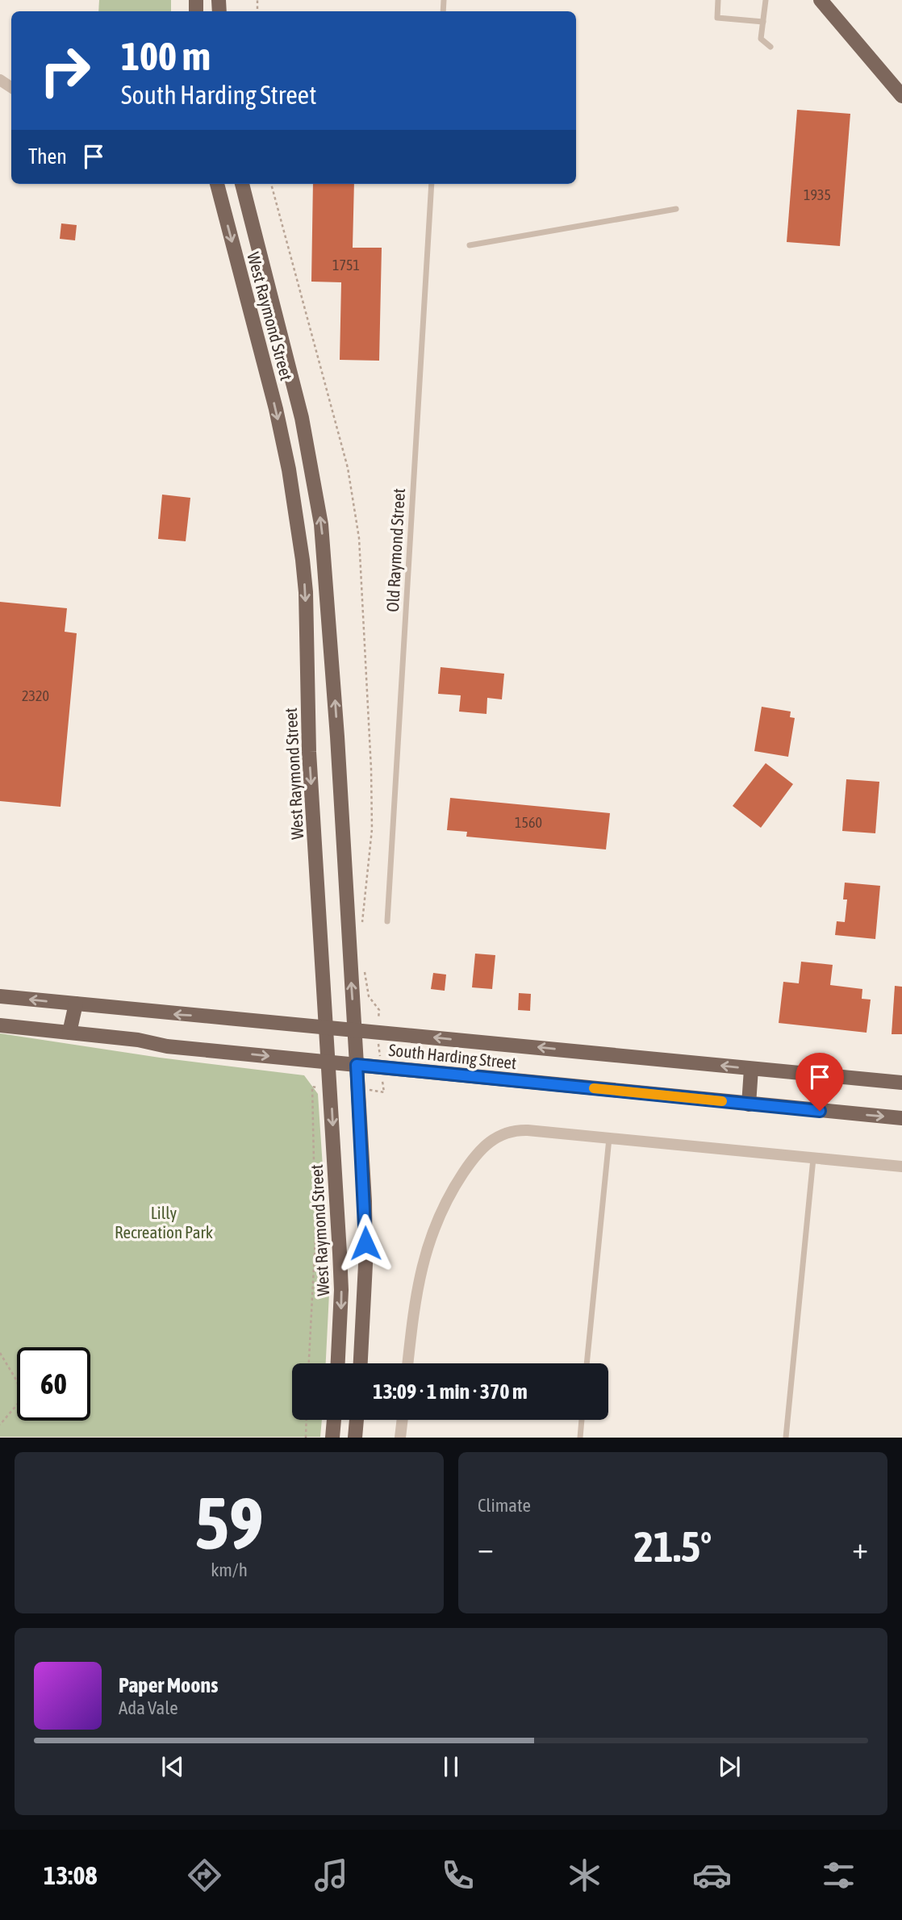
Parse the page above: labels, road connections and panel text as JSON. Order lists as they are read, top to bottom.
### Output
{
  "streets": {
    "main road": ["West Raymond Street", "South Harding Street"],
    "lane": ["Old Raymond Street"]
  },
  "crossings": [
    ["West Raymond Street", "South Harding Street"]
  ],
  "parks": ["Lilly Recreation Park"],
  "house_numbers": [
    "1935",
    "1751",
    "2320",
    "1560"
  ],
  "page": {
    "turn": ["100 m", "South Harding Street"],
    "then": "Then",
    "limit": "60",
    "trip": "13:09 · 1 min · 370 m",
    "tile": [
      ["59", "km/h"],
      "Climate"
    ],
    "heat": ["−", "21.5°", "+"],
    "song": ["Paper Moons", "Ada Vale"],
    "tabs": "13:08"
  }
}
